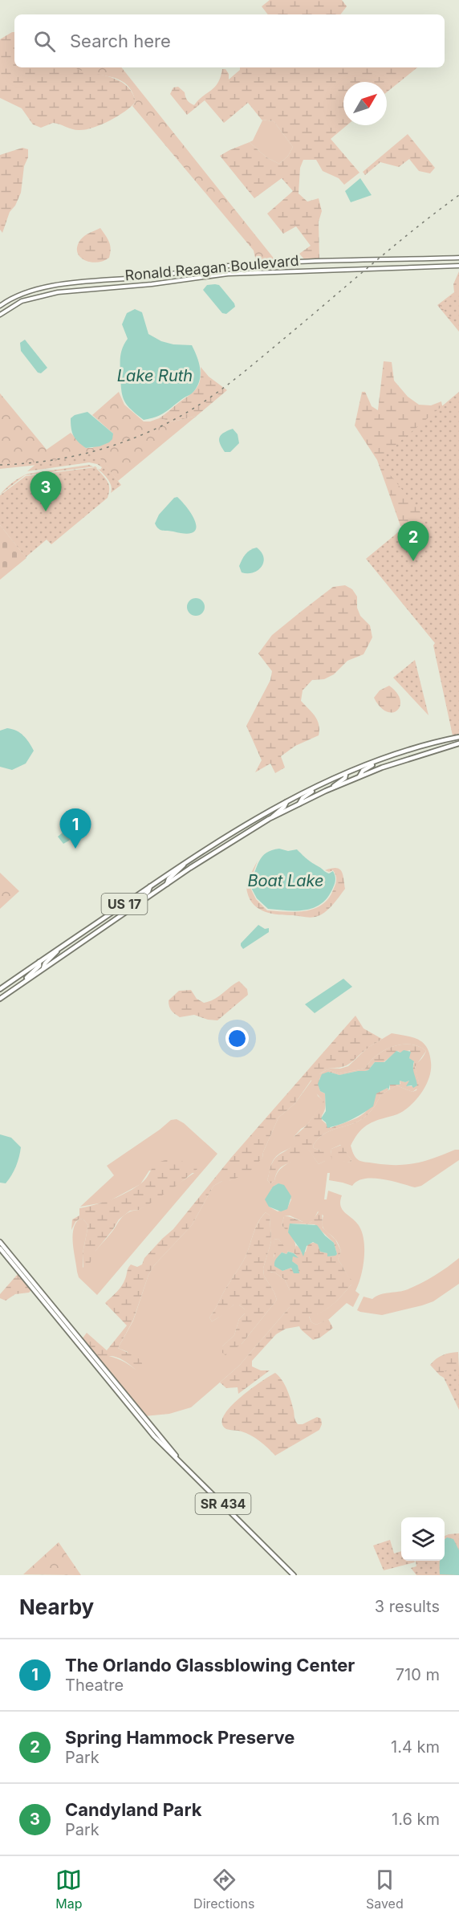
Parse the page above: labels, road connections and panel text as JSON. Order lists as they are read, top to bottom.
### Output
{
  "streets": {
    "main road": ["Ronald Reagan Boulevard", "US 17", "SR 434"]
  },
  "water": ["Lake Ruth", "Boat Lake"],
  "north": "top right",
  "page": {
    "search": "Search here",
    "pins": ["3", "2", "1"],
    "heading": ["Nearby", "3 results"],
    "list": [
      {
        "mark": "1",
        "name": "The Orlando Glassblowing Center",
        "note": "Theatre",
        "value": "710 m"
      },
      {
        "mark": "2",
        "name": "Spring Hammock Preserve",
        "note": "Park",
        "value": "1.4 km"
      },
      {
        "mark": "3",
        "name": "Candyland Park",
        "note": "Park",
        "value": "1.6 km"
      }
    ],
    "nav": ["Map", "Directions", "Saved"]
  }
}
